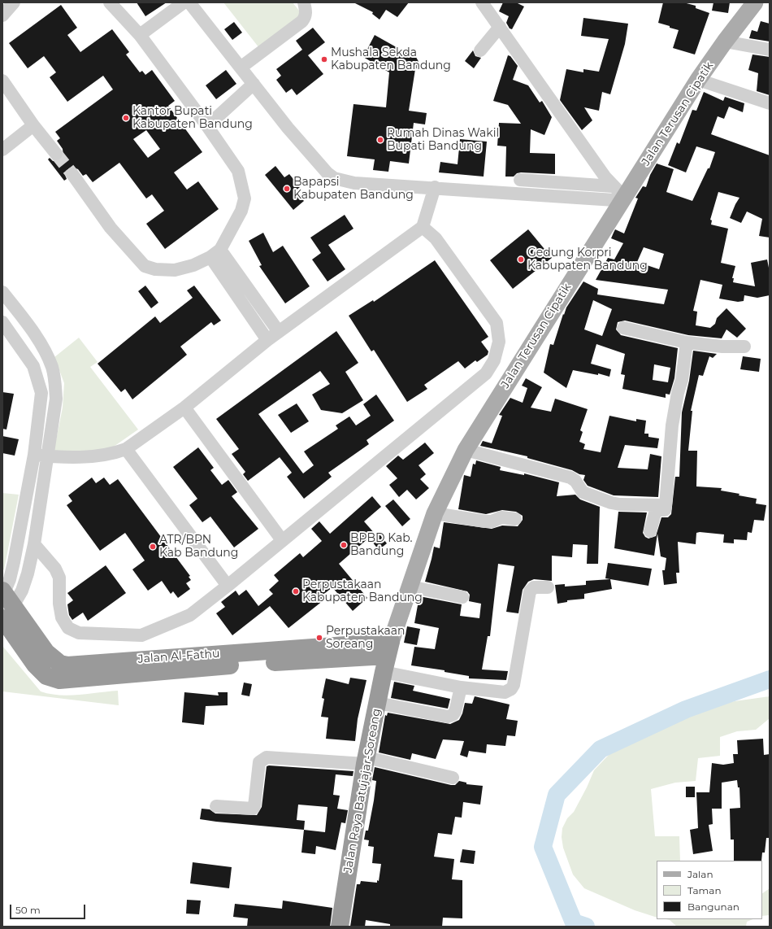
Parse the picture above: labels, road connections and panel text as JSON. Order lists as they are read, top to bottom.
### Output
{
  "streets": {
    "highway": ["Jalan Al-Fathu", "Jalan Raya Batujajar-Soreang"],
    "main road": ["Jalan Terusan Cipatik"]
  },
  "crossings": [
    ["Jalan Terusan Cipatik", "Jalan Al-Fathu"],
    ["Jalan Terusan Cipatik", "Jalan Raya Batujajar-Soreang"],
    ["Jalan Al-Fathu", "Jalan Raya Batujajar-Soreang"]
  ],
  "places": [
    "Mushala Sekda Kabupaten Bandung",
    "Kantor Bupati Kabupaten Bandung",
    "Rumah Dinas Wakil Bupati Bandung",
    "Bapapsi Kabupaten Bandung",
    "Gedung Korpri Kabupaten Bandung",
    "BPBD Kab. Bandung",
    "ATR/BPN Kab Bandung",
    "Perpustakaan Kabupaten Bandung",
    "Perpustakaan Soreang"
  ],
  "legend": ["Jalan", "Taman", "Bangunan"],
  "scale_bar": "50 m"
}
